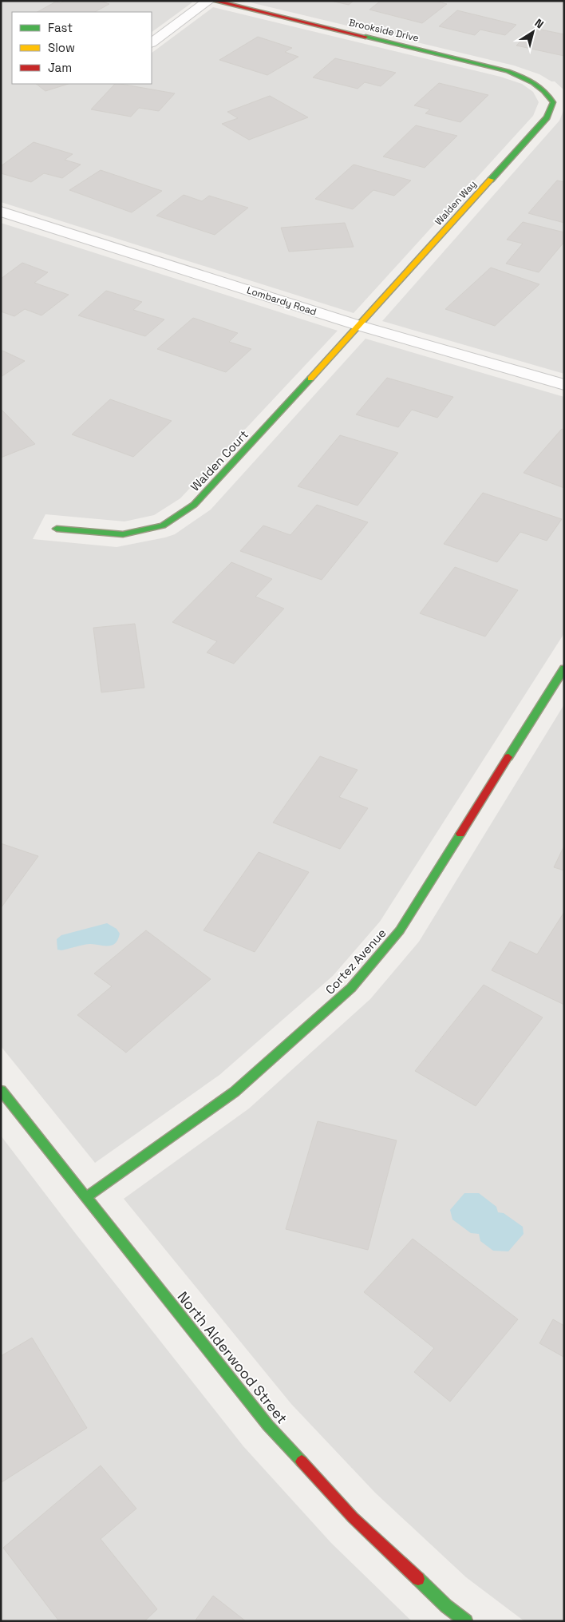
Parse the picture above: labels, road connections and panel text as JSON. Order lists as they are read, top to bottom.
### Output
{
  "streets": {
    "street": [
      "Brookside Drive",
      "Walden Way",
      "Lombardy Road",
      "Walden Court",
      "Cortez Avenue",
      "North Alderwood Street"
    ]
  },
  "crossings": [
    ["Brookside Drive", "Walden Way"],
    ["Walden Way", "Lombardy Road"],
    ["Walden Way", "Walden Court"],
    ["Lombardy Road", "Walden Court"],
    ["Cortez Avenue", "North Alderwood Street"]
  ],
  "legend": ["Fast", "Slow", "Jam"],
  "north": "top right"
}
